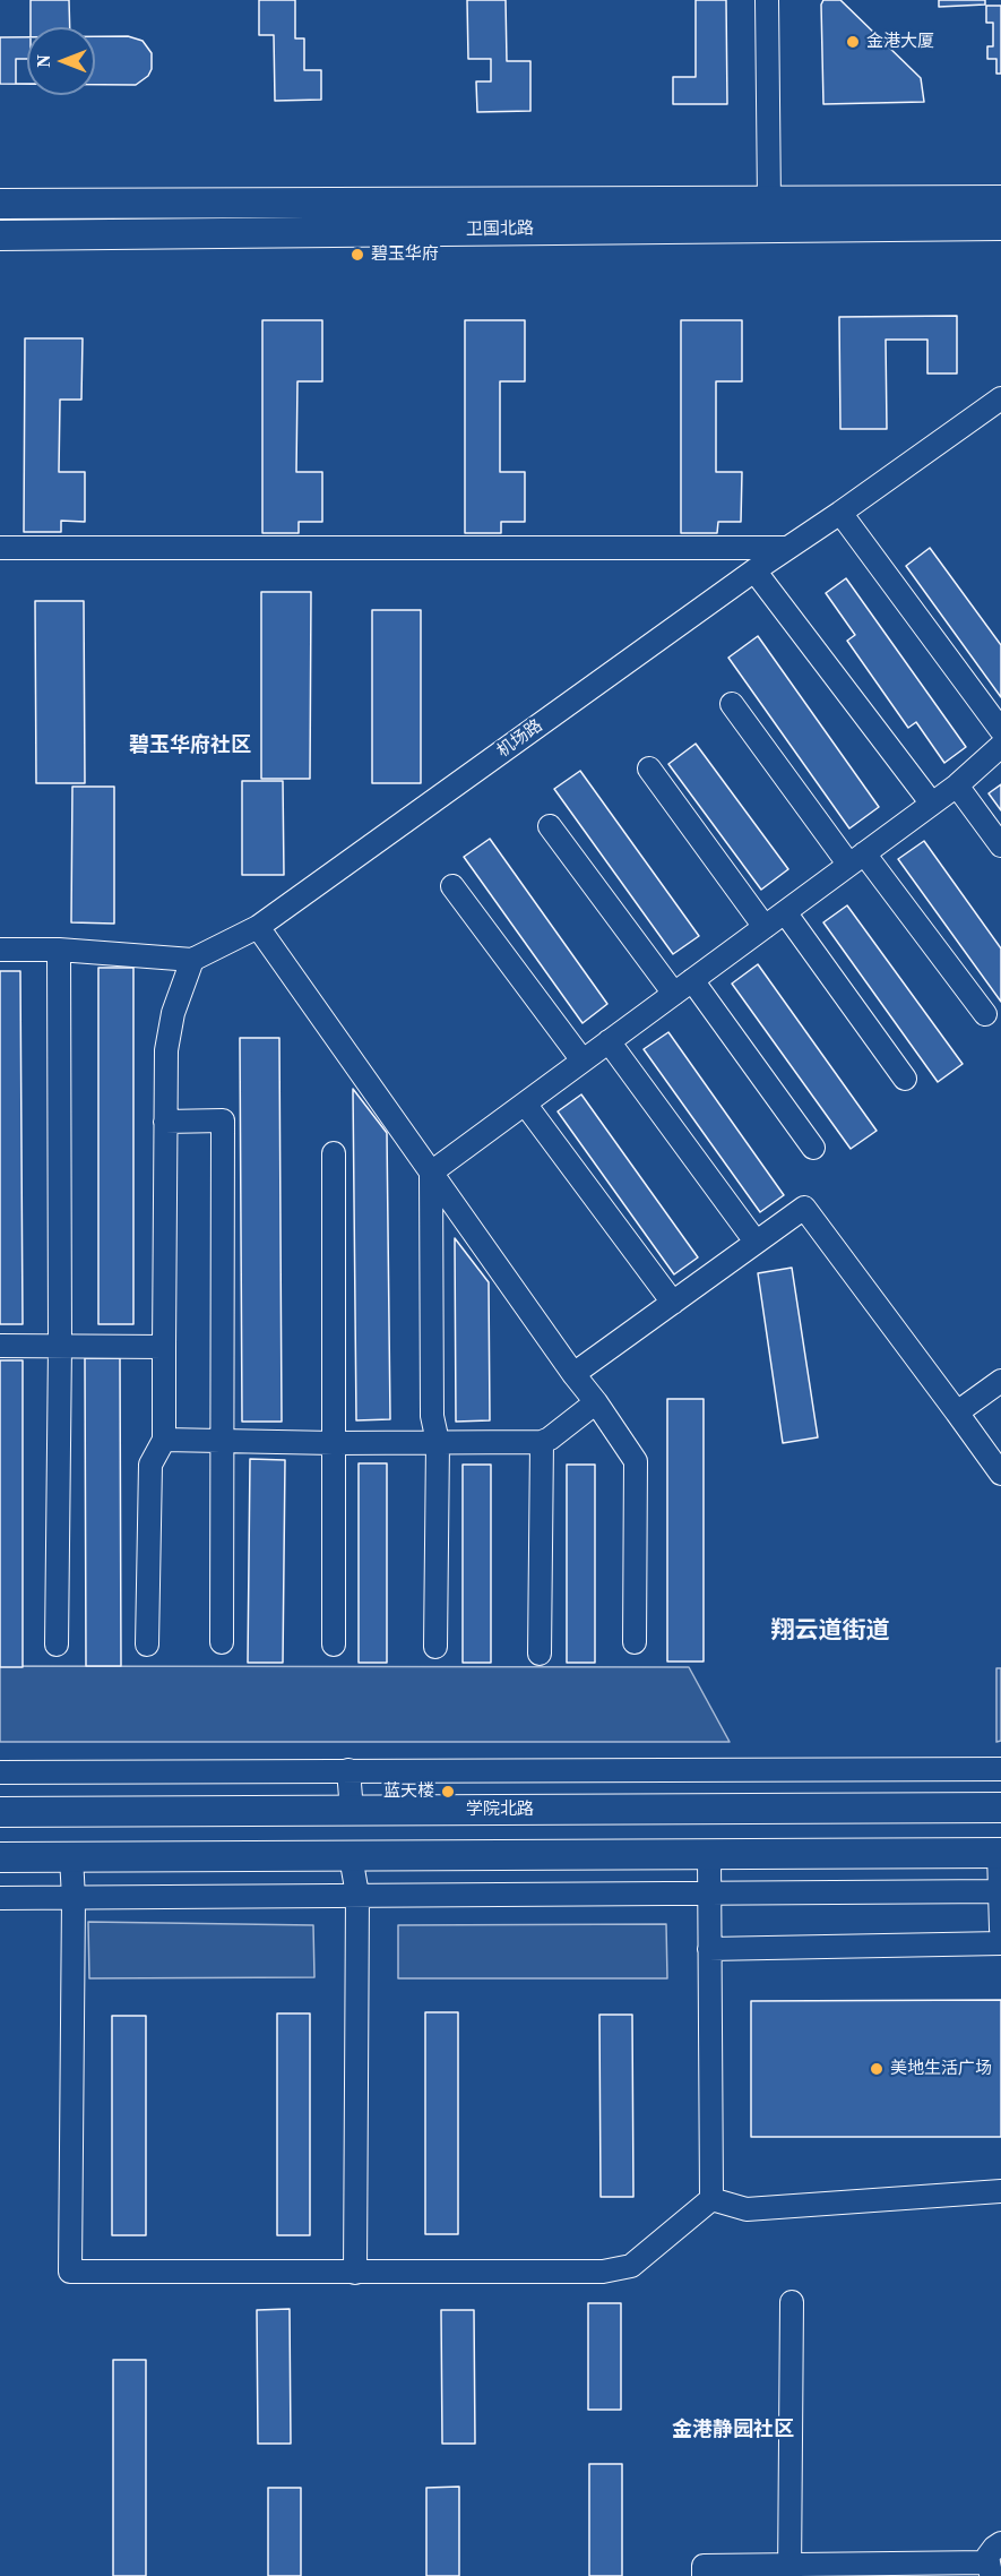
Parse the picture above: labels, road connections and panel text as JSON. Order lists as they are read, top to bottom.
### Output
{
  "streets": {
    "main road": ["卫国北路", "学院北路"],
    "street": ["机场路"]
  },
  "districts": ["碧玉华府社区", "翔云道街道", "金港静园社区"],
  "places": [
    "金港大厦",
    "碧玉华府",
    "蓝天楼",
    "美地生活广场"
  ],
  "north": "left"
}
